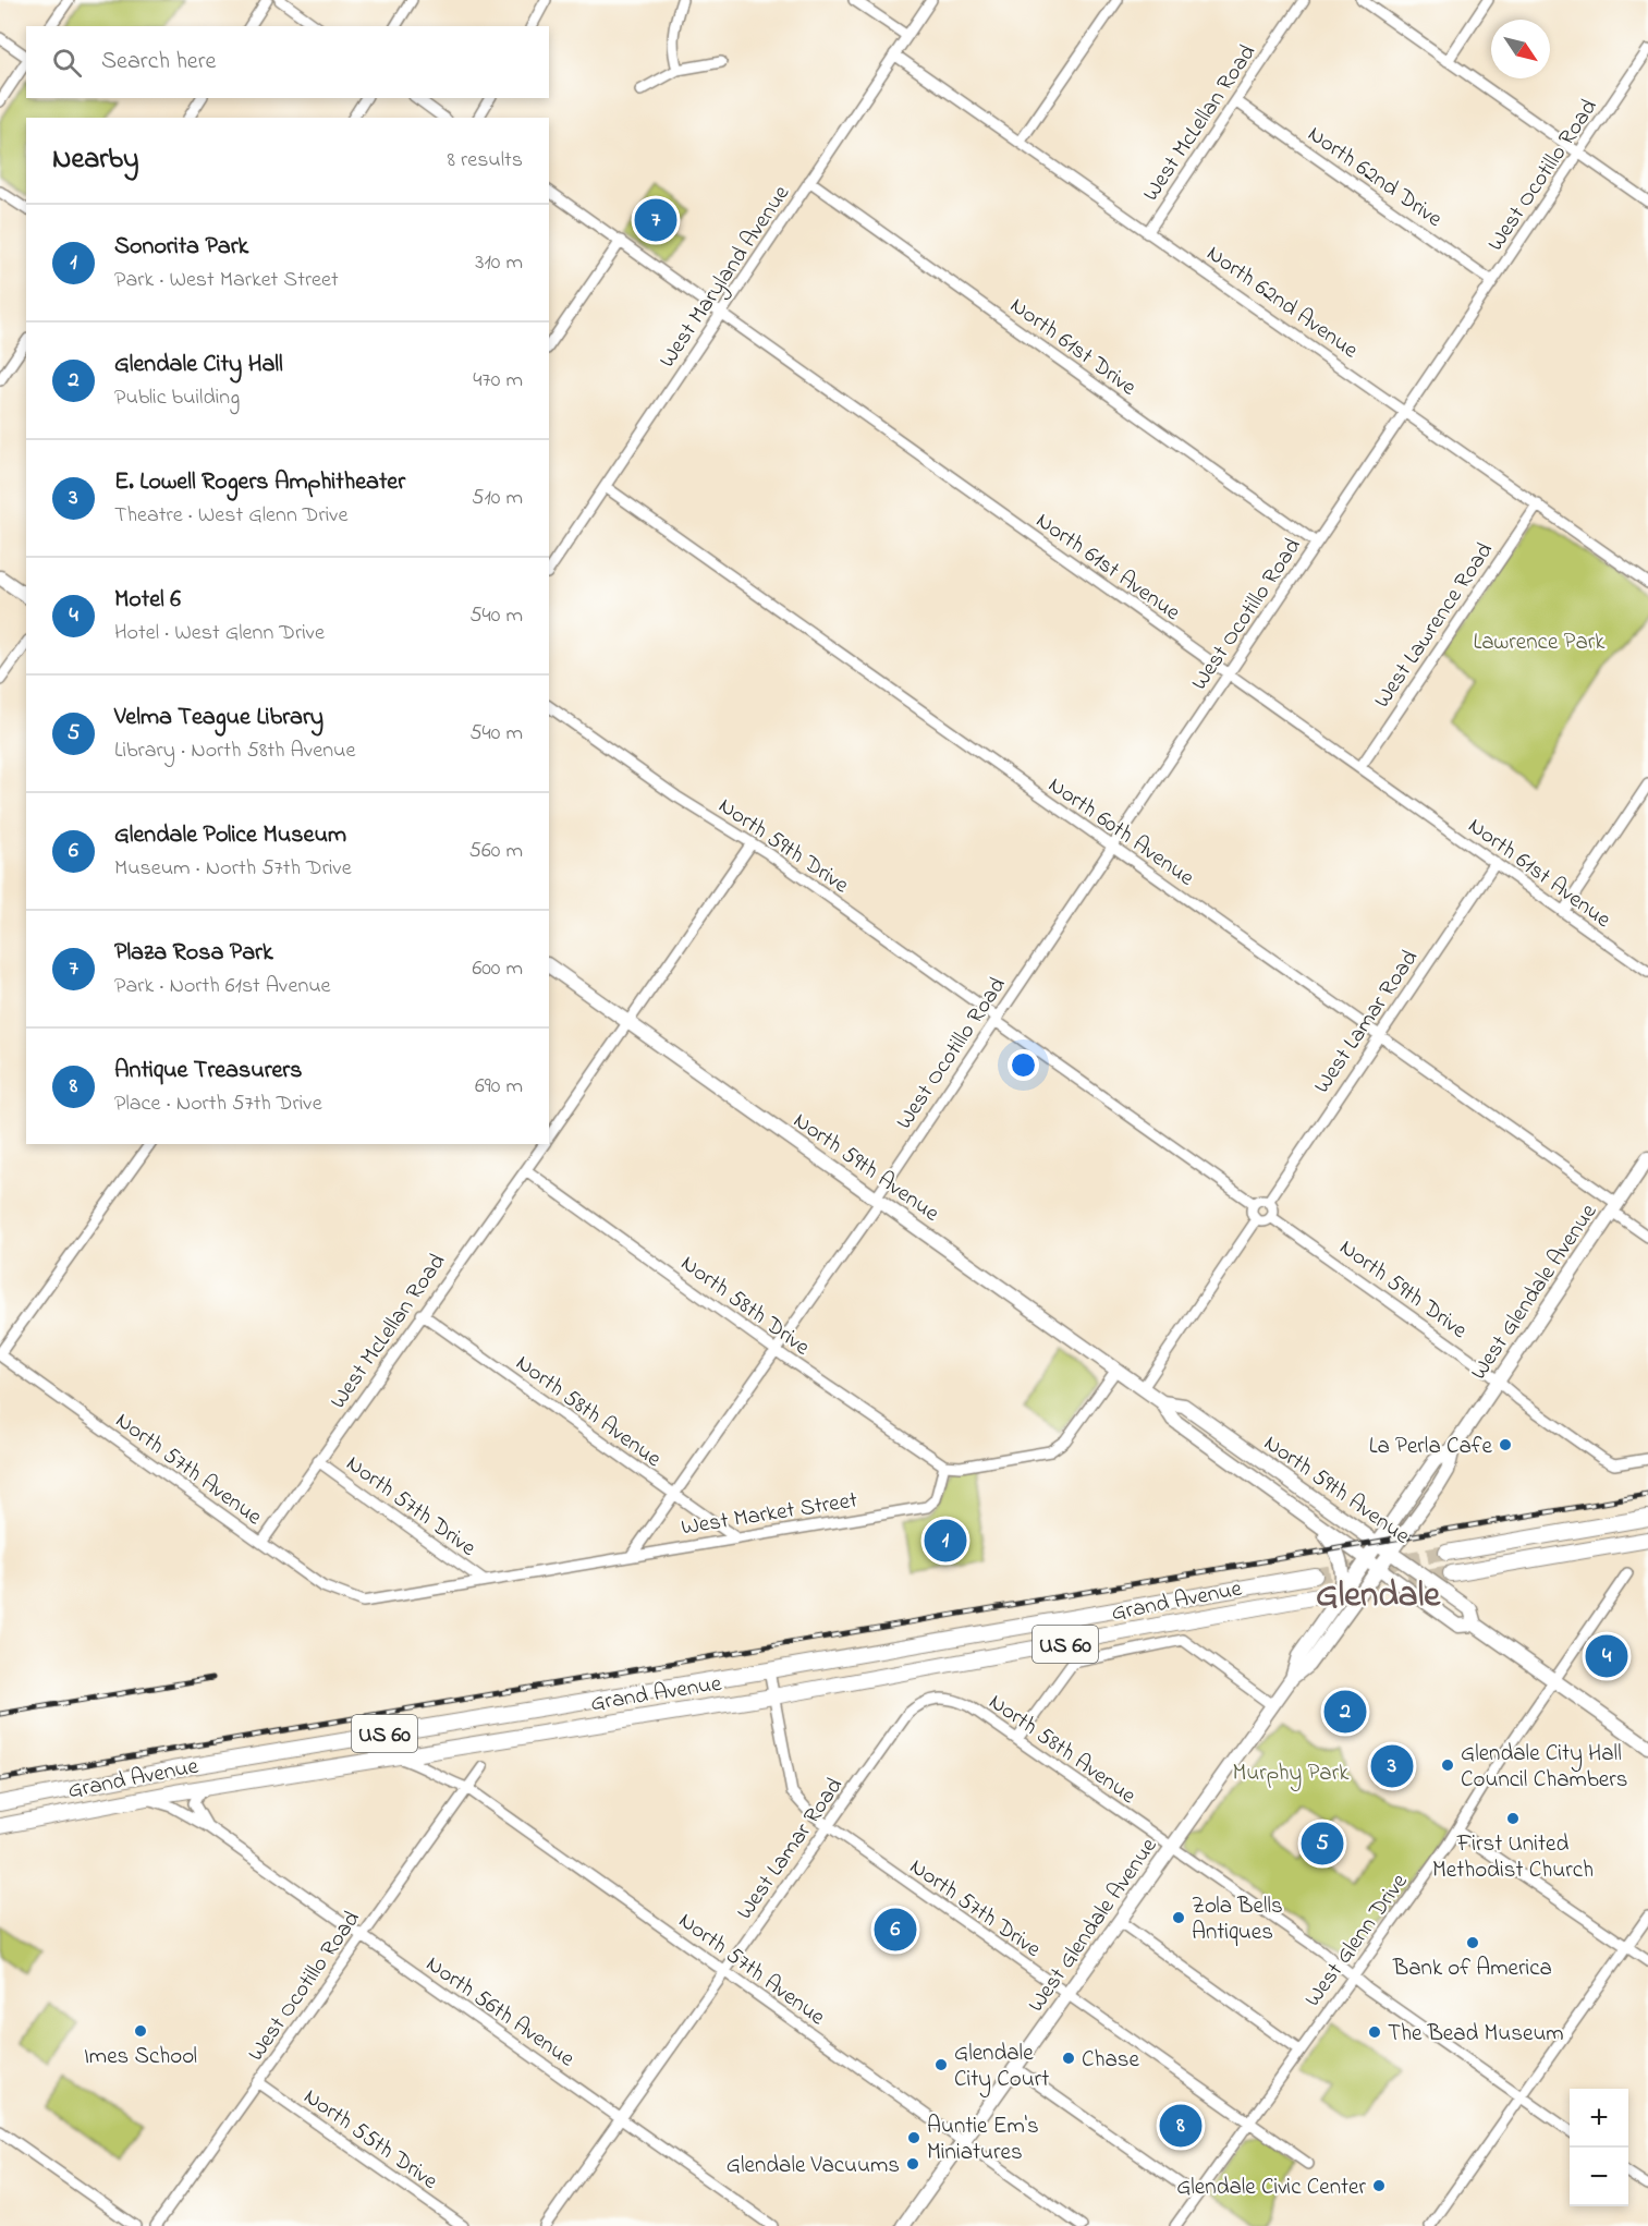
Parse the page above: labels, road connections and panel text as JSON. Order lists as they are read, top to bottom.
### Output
{
  "streets": {
    "highway": ["Grand Avenue", "US 60"],
    "main road": ["North 59th Avenue", "West Glendale Avenue"],
    "street": [
      "West McLellan Road",
      "West Ocotillo Road",
      "North 62nd Drive",
      "West Maryland Avenue",
      "North 62nd Avenue",
      "North 61st Drive",
      "North 61st Avenue",
      "West Lawrence Road",
      "North 60th Avenue",
      "North 59th Drive",
      "West Lamar Road",
      "North 58th Drive",
      "North 58th Avenue",
      "North 57th Avenue",
      "North 57th Drive",
      "West Market Street",
      "West Glenn Drive",
      "North 56th Avenue",
      "North 55th Drive"
    ]
  },
  "crossings": [
    ["West McLellan Road", "North 62nd Drive"],
    ["West McLellan Road", "North 62nd Avenue"],
    ["West McLellan Road", "North 59th Drive"],
    ["West McLellan Road", "North 59th Avenue"],
    ["West McLellan Road", "North 58th Drive"],
    ["West McLellan Road", "North 58th Avenue"],
    ["West McLellan Road", "North 57th Avenue"],
    ["West McLellan Road", "North 57th Drive"],
    ["West Ocotillo Road", "North 62nd Drive"],
    ["West Ocotillo Road", "North 62nd Avenue"],
    ["West Ocotillo Road", "North 61st Drive"],
    ["West Ocotillo Road", "North 61st Avenue"],
    ["West Ocotillo Road", "North 60th Avenue"],
    ["West Ocotillo Road", "North 59th Drive"],
    ["West Ocotillo Road", "North 59th Avenue"],
    ["West Ocotillo Road", "North 58th Drive"],
    ["West Ocotillo Road", "North 58th Avenue"],
    ["West Ocotillo Road", "North 57th Avenue"],
    ["West Ocotillo Road", "West Market Street"],
    ["West Ocotillo Road", "North 56th Avenue"],
    ["West Ocotillo Road", "North 55th Drive"],
    ["West Maryland Avenue", "North 62nd Avenue"],
    ["West Maryland Avenue", "North 61st Drive"],
    ["West Maryland Avenue", "North 61st Avenue"],
    ["West Maryland Avenue", "North 60th Avenue"],
    ["North 62nd Avenue", "West Lawrence Road"],
    ["North 61st Avenue", "West Lawrence Road"],
    ["North 61st Avenue", "West Lamar Road"],
    ["North 60th Avenue", "West Lamar Road"],
    ["North 60th Avenue", "West Glendale Avenue"],
    ["North 59th Drive", "West Lamar Road"],
    ["North 59th Drive", "West Glendale Avenue"],
    ["West Lamar Road", "North 58th Avenue"],
    ["West Lamar Road", "North 57th Avenue"],
    ["West Lamar Road", "North 57th Drive"],
    ["West Lamar Road", "North 56th Avenue"],
    ["North 59th Avenue", "West Glendale Avenue"],
    ["North 59th Avenue", "West Glenn Drive"],
    ["West Glendale Avenue", "North 58th Avenue"],
    ["West Glendale Avenue", "North 57th Avenue"],
    ["West Glendale Avenue", "North 57th Drive"],
    ["North 58th Drive", "West Market Street"],
    ["North 58th Avenue", "West Market Street"],
    ["North 58th Avenue", "West Glenn Drive"],
    ["North 57th Avenue", "West Market Street"],
    ["North 57th Avenue", "Grand Avenue"],
    ["North 57th Drive", "West Market Street"],
    ["North 57th Drive", "Grand Avenue"],
    ["North 57th Drive", "West Glenn Drive"],
    ["Grand Avenue", "North 56th Avenue"]
  ],
  "districts": ["Glendale"],
  "parks": ["Lawrence Park", "Murphy Park"],
  "places": [
    "La Perla Cafe",
    "Glendale City Hall Council Chambers",
    "First United Methodist Church",
    "Zola Bells Antiques",
    "Bank of America",
    "Imes School",
    "The Bead Museum",
    "Chase",
    "Glendale City Court",
    "Auntie Em's Miniatures",
    "Glendale Vacuums",
    "Glendale Civic Center"
  ],
  "north": "bottom right",
  "page": {
    "search": "Search here",
    "heading": ["Nearby", "8 results"],
    "pins": [
      "7",
      "1",
      "4",
      "2",
      "3",
      "5",
      "6",
      "8"
    ],
    "list": [
      {
        "mark": "1",
        "name": "Sonorita Park",
        "note": "Park · West Market Street",
        "value": "310 m"
      },
      {
        "mark": "2",
        "name": "Glendale City Hall",
        "note": "Public building",
        "value": "470 m"
      },
      {
        "mark": "3",
        "name": "E. Lowell Rogers Amphitheater",
        "note": "Theatre · West Glenn Drive",
        "value": "510 m"
      },
      {
        "mark": "4",
        "name": "Motel 6",
        "note": "Hotel · West Glenn Drive",
        "value": "540 m"
      },
      {
        "mark": "5",
        "name": "Velma Teague Library",
        "note": "Library · North 58th Avenue",
        "value": "540 m"
      },
      {
        "mark": "6",
        "name": "Glendale Police Museum",
        "note": "Museum · North 57th Drive",
        "value": "560 m"
      },
      {
        "mark": "7",
        "name": "Plaza Rosa Park",
        "note": "Park · North 61st Avenue",
        "value": "600 m"
      },
      {
        "mark": "8",
        "name": "Antique Treasurers",
        "note": "Place · North 57th Drive",
        "value": "690 m"
      }
    ],
    "map_buttons": ["+", "−"]
  }
}
